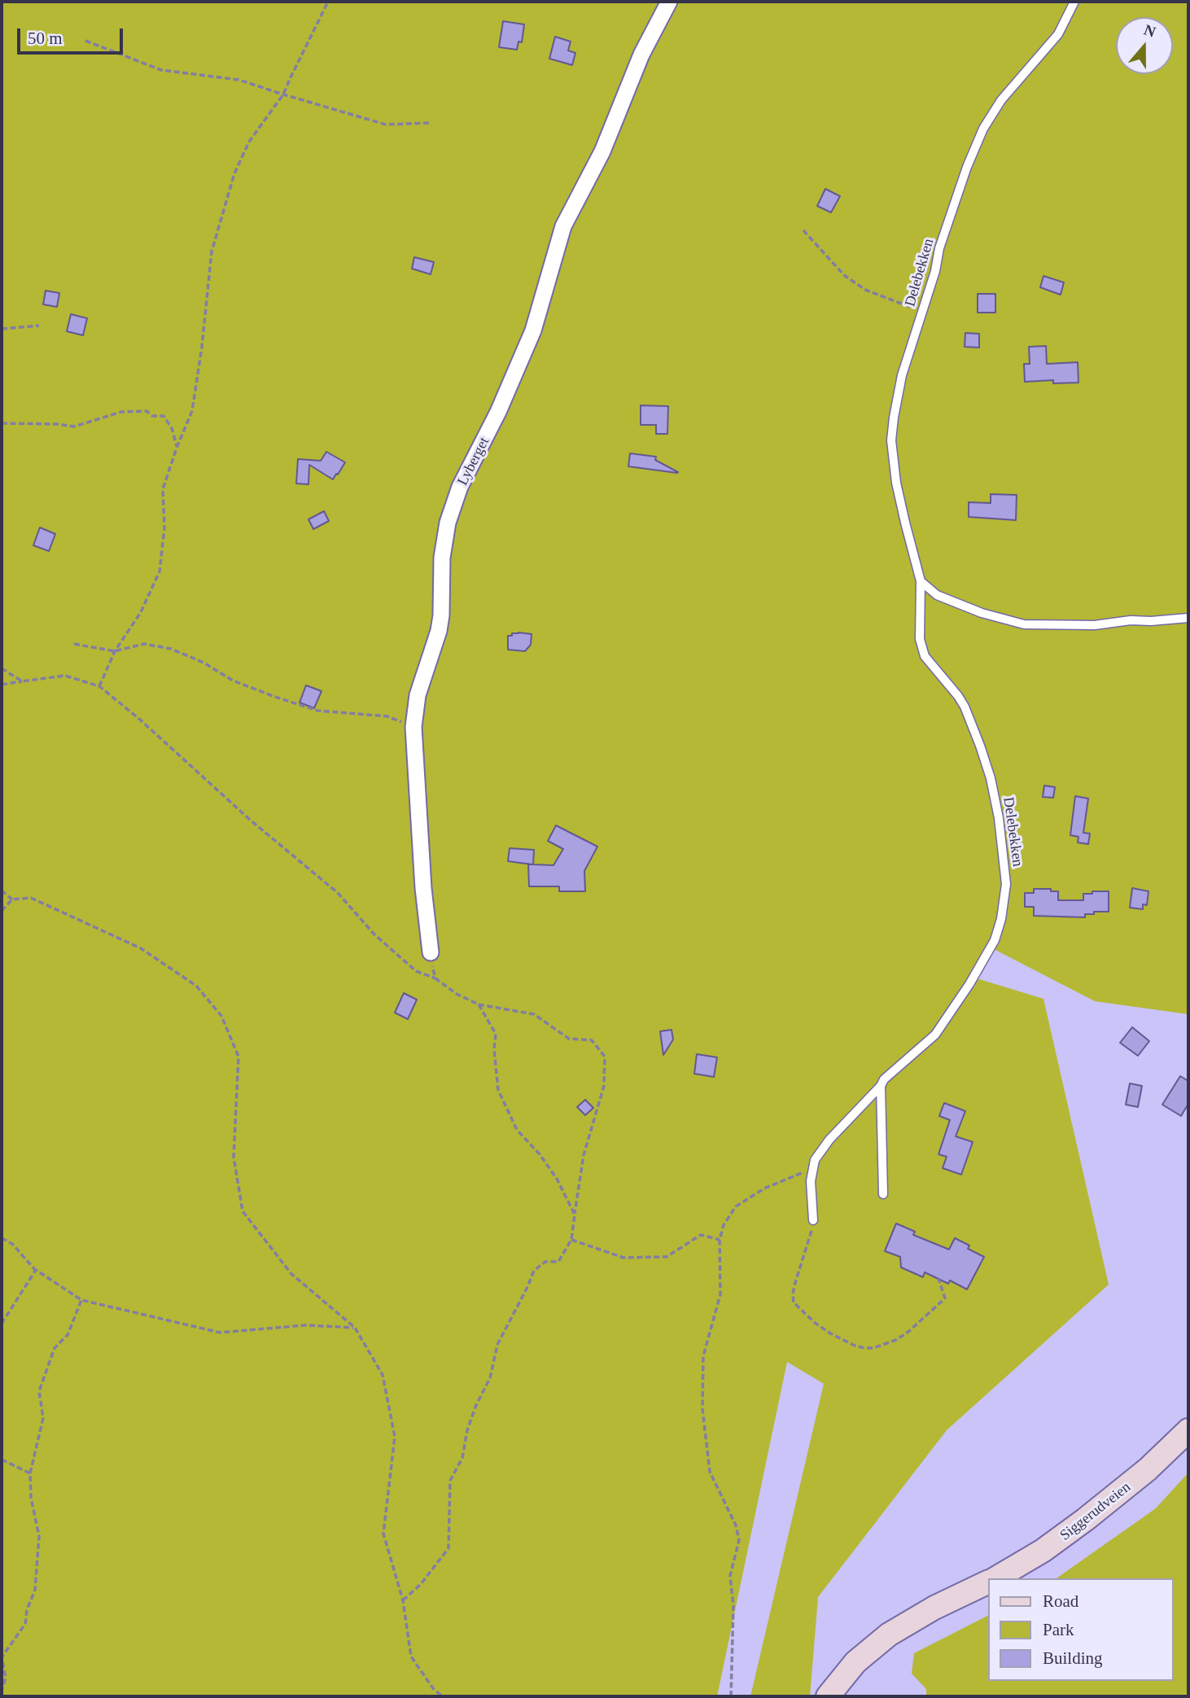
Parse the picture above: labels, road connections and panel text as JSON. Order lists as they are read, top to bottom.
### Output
{
  "streets": {
    "main road": ["Siggerudveien"],
    "street": ["Lyberget"],
    "lane": ["Delebekken"]
  },
  "legend": ["Road", "Park", "Building"],
  "scale_bar": "50 m",
  "north": "top"
}
